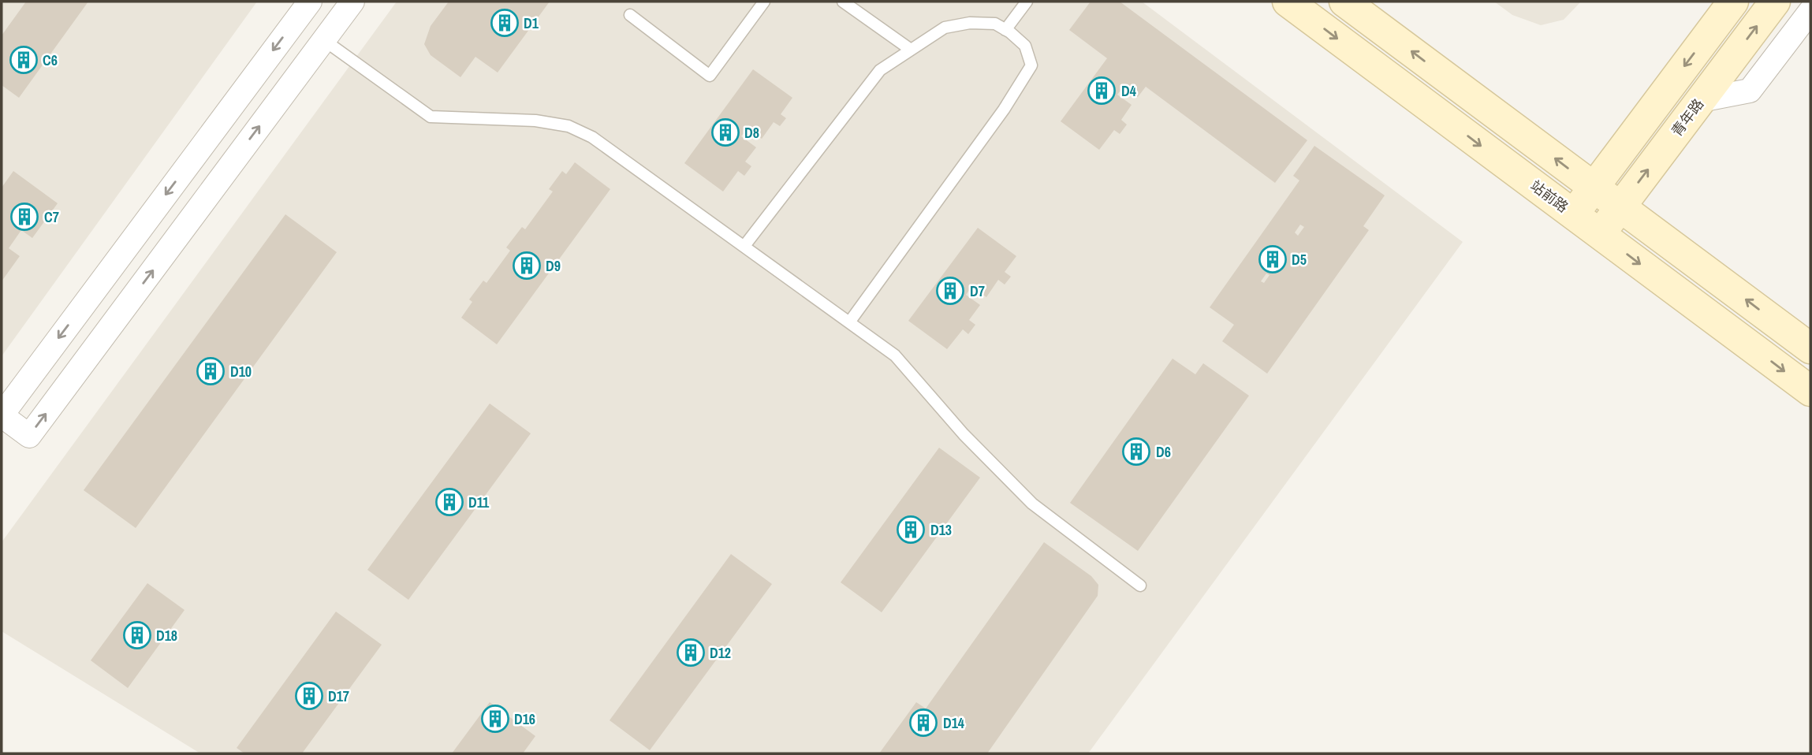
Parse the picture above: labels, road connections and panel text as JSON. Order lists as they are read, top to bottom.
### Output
{
  "streets": {
    "street": ["青年路", "站前路"]
  },
  "crossings": [
    ["青年路", "站前路"]
  ],
  "places": {
    "building": [
      "D1",
      "C6",
      "D4",
      "D8",
      "C7",
      "D5",
      "D9",
      "D7",
      "D10",
      "D6",
      "D11",
      "D13",
      "D18",
      "D12",
      "D17",
      "D16",
      "D14"
    ]
  }
}
